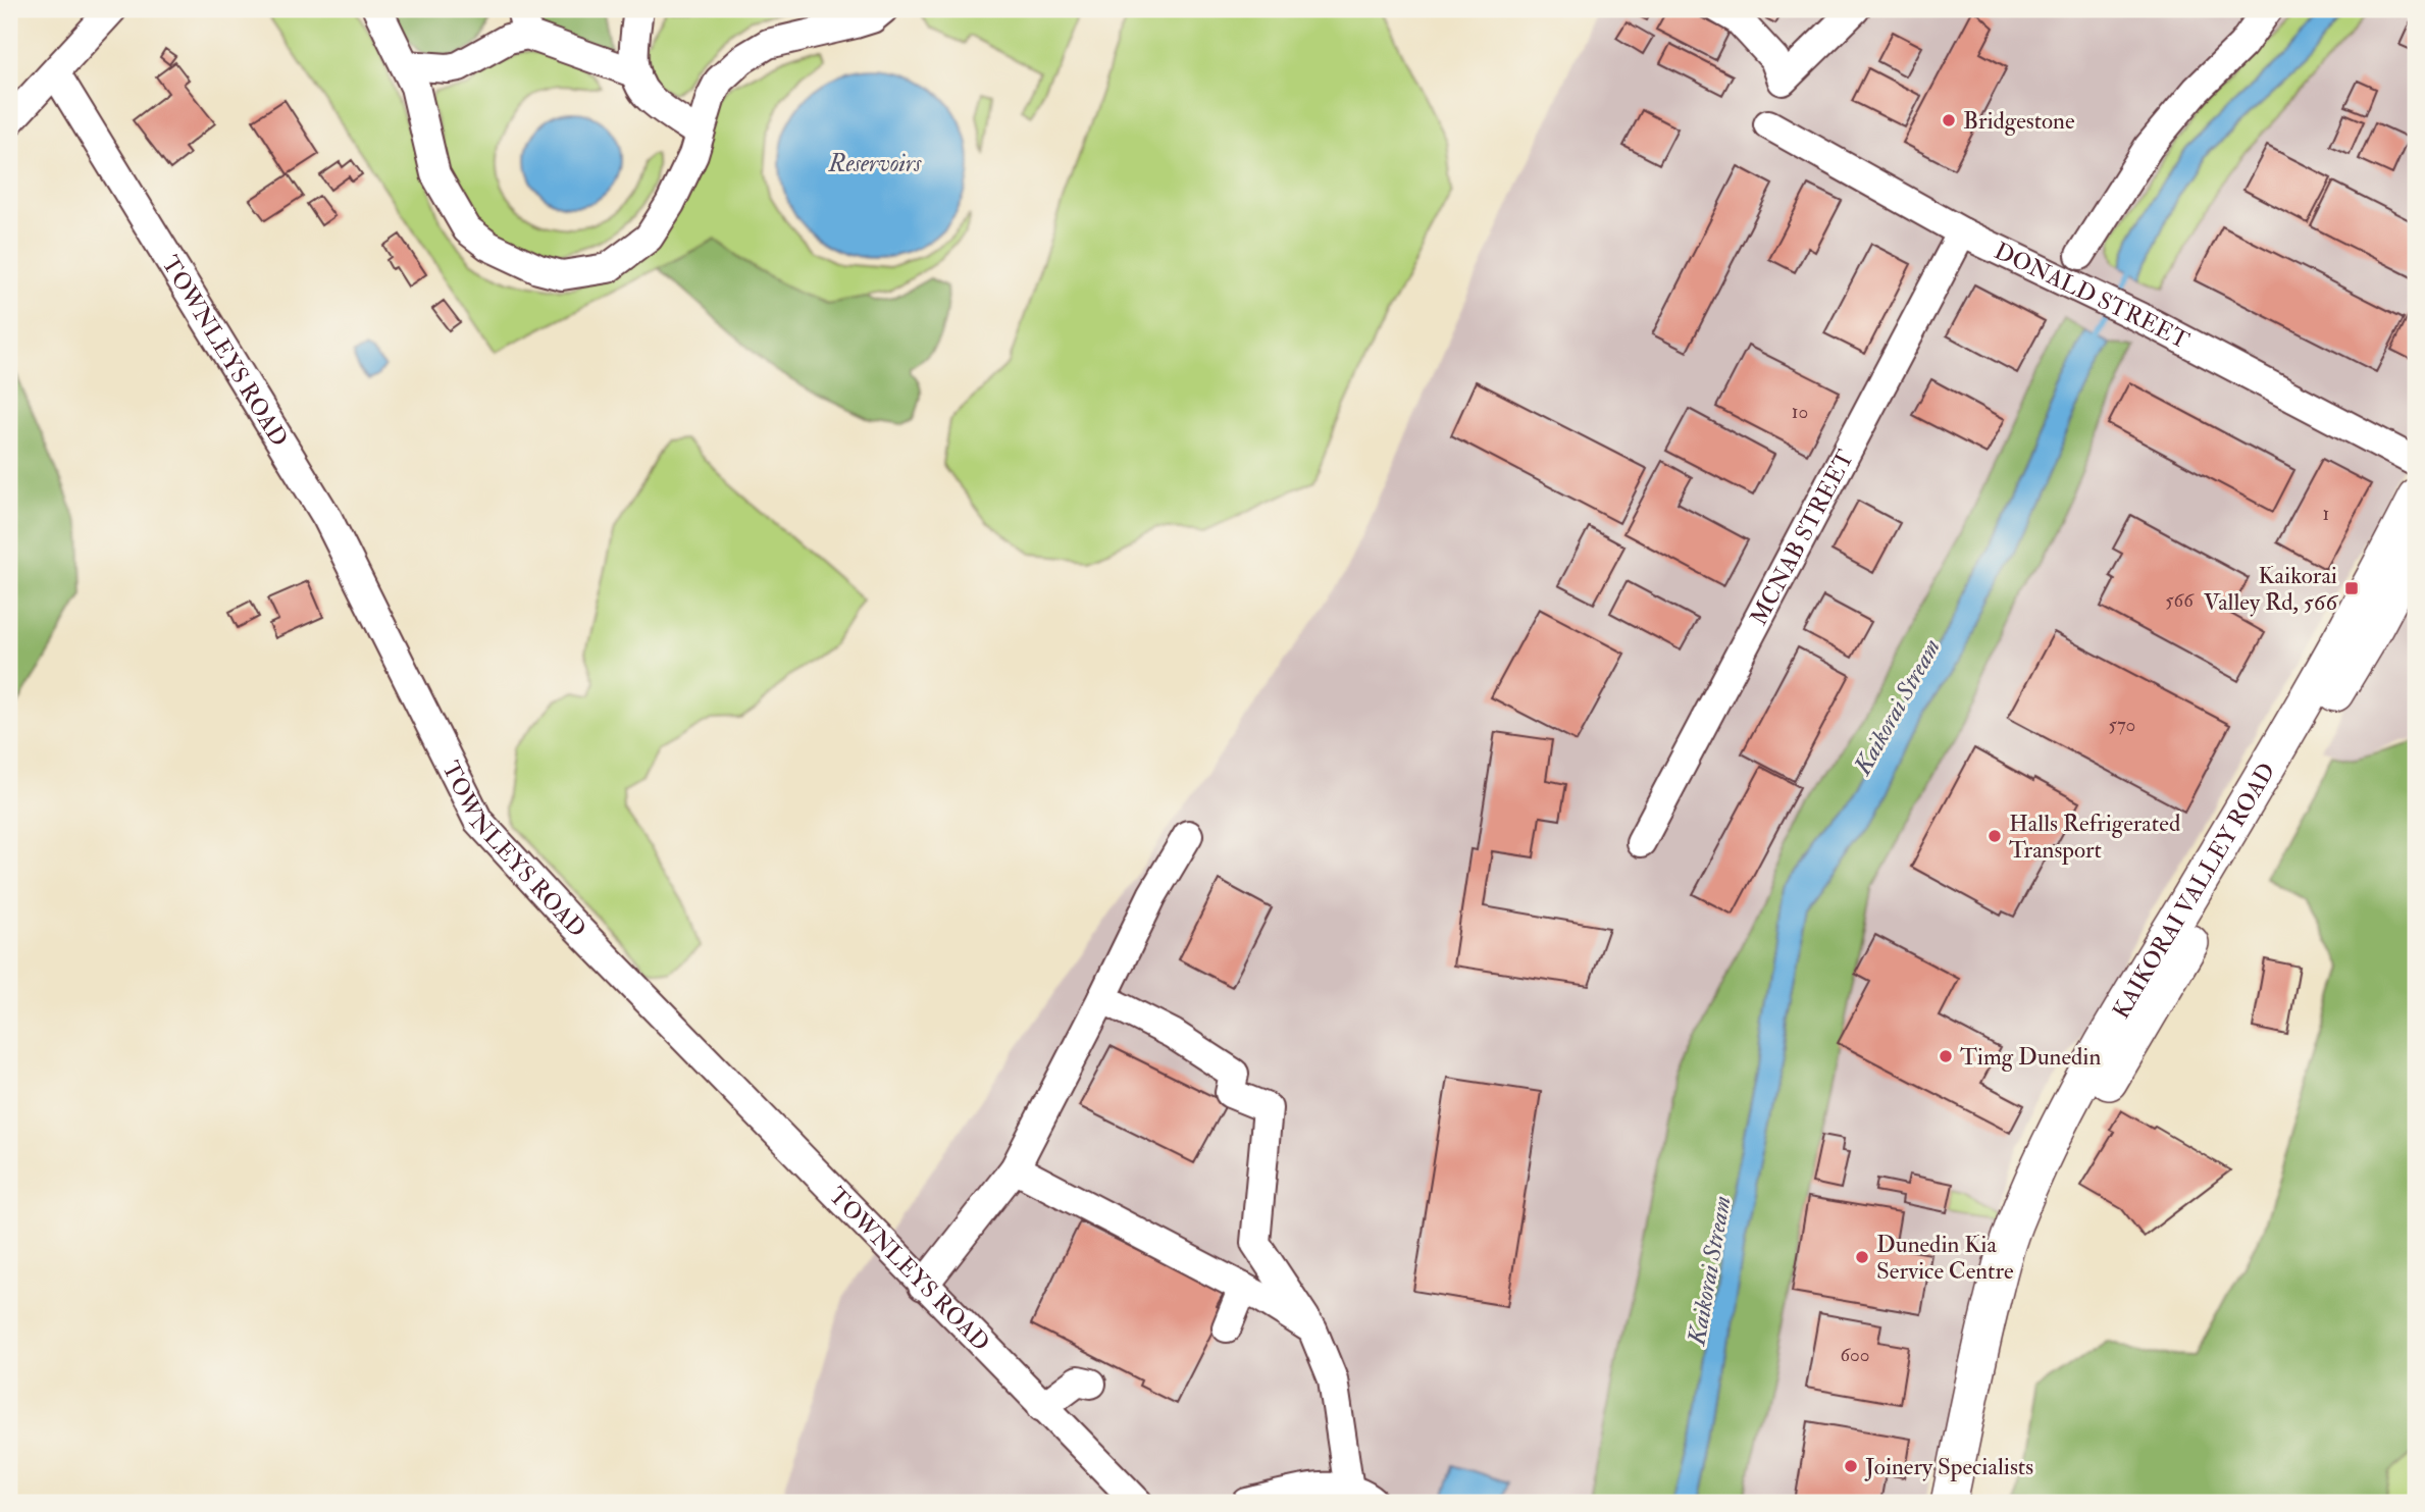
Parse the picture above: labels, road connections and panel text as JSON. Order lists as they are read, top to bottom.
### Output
{
  "streets": {
    "main road": ["KAIKORAI VALLEY ROAD"],
    "street": ["DONALD STREET", "TOWNLEYS ROAD", "MCNAB STREET"]
  },
  "crossings": [
    ["DONALD STREET", "MCNAB STREET"]
  ],
  "water": ["Reservoirs", "Kaikorai Stream"],
  "places": {
    "other": [
      "Bridgestone",
      "Halls Refrigerated Transport",
      "Timg Dunedin",
      "Dunedin Kia Service Centre",
      "Joinery Specialists"
    ],
    "transit": ["Kaikorai Valley Rd, 566"]
  },
  "house_numbers": [
    "10",
    "1",
    "566",
    "570",
    "600"
  ]
}
